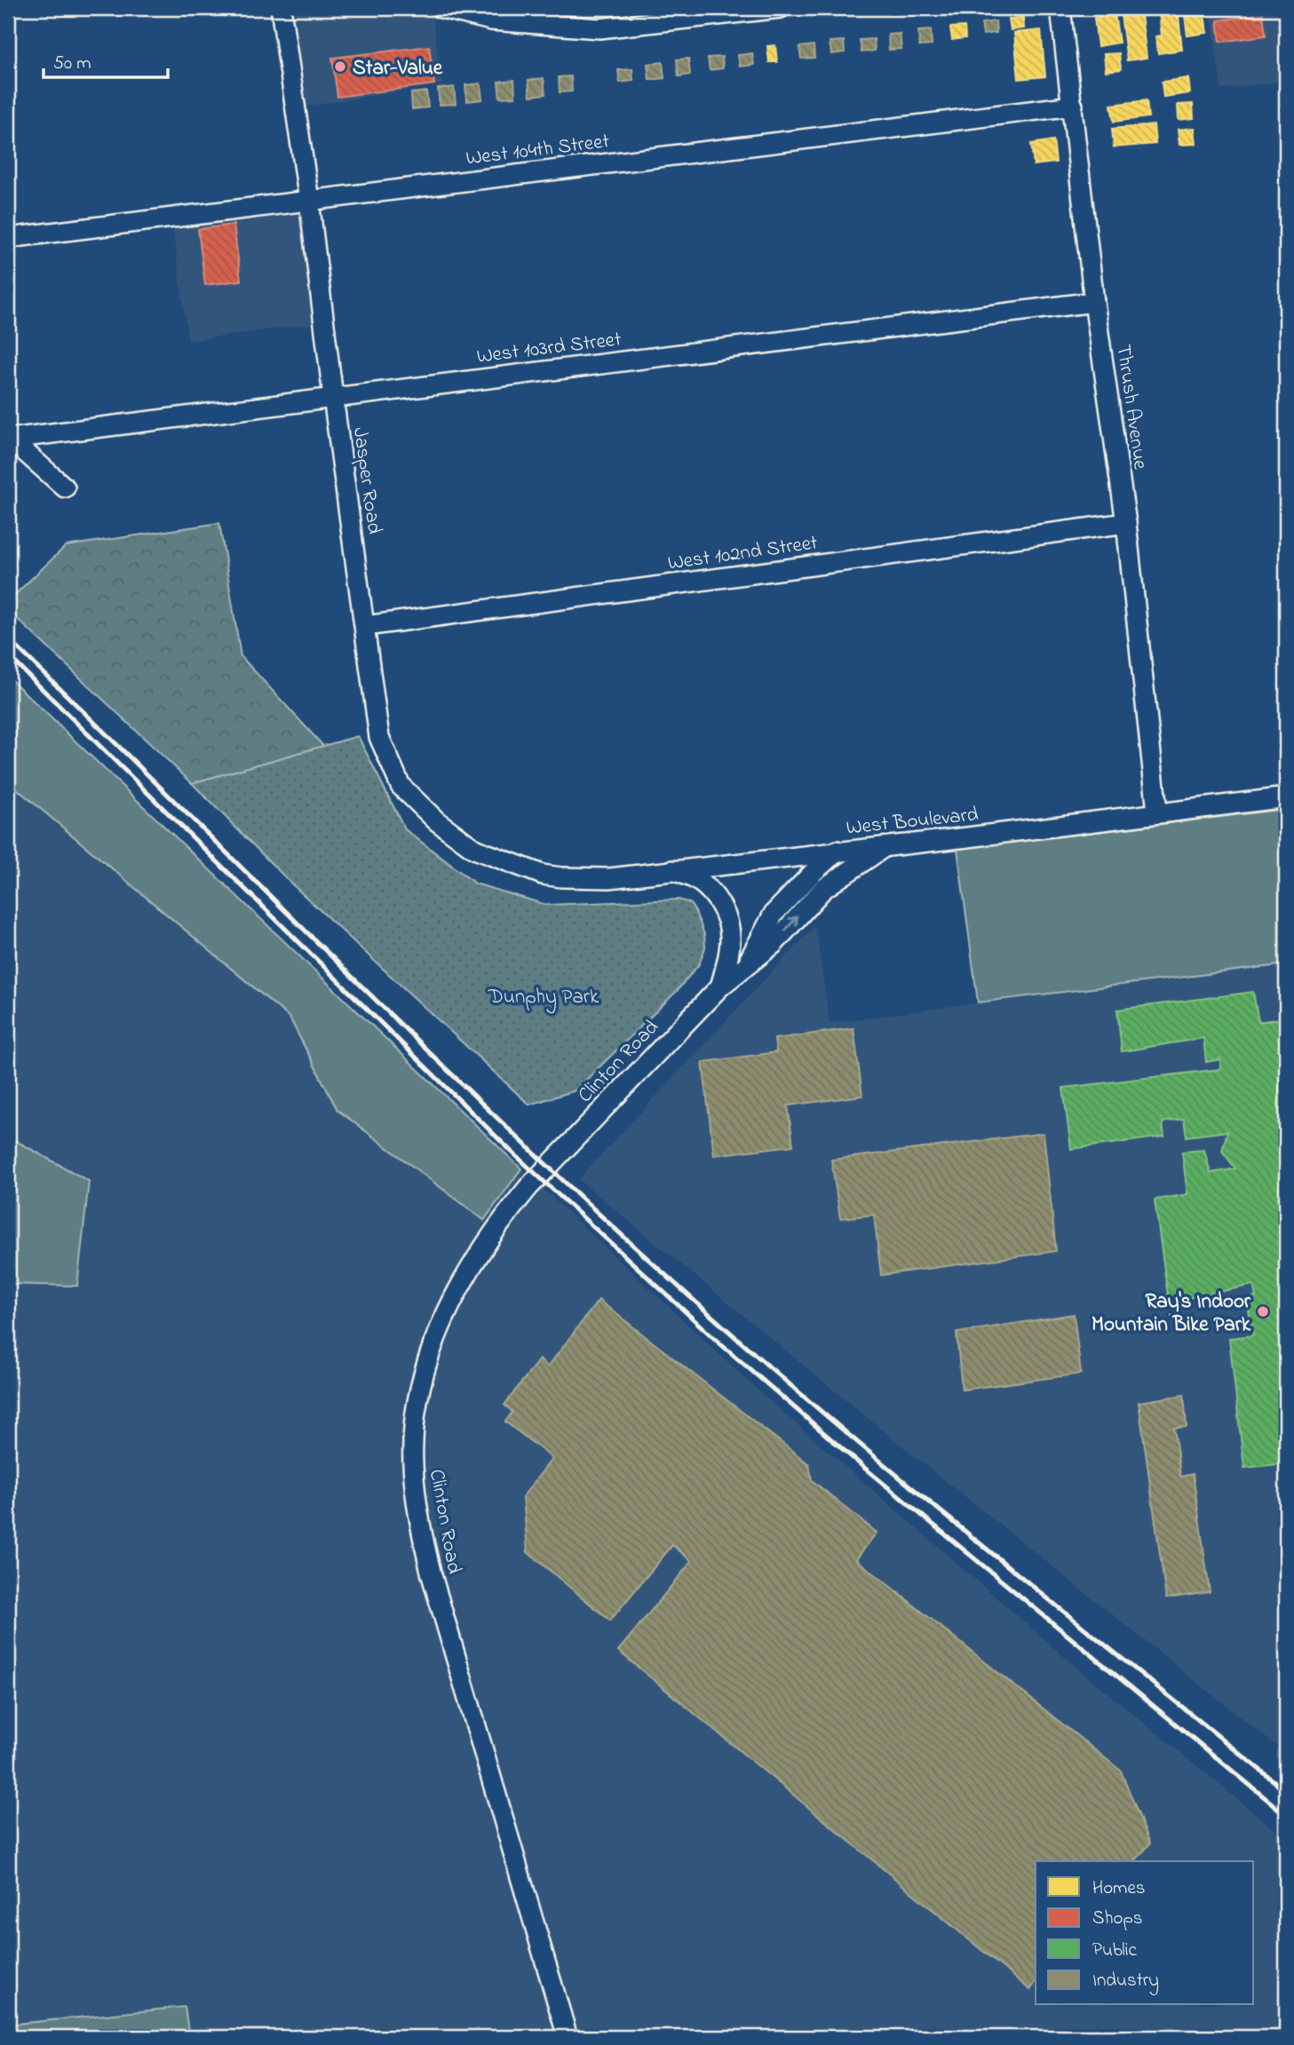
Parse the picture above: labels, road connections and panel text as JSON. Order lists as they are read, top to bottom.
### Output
{
  "streets": {
    "street": [
      "West 104th Street",
      "West 103rd Street",
      "Thrush Avenue",
      "Jasper Road",
      "West 102nd Street",
      "West Boulevard",
      "Clinton Road"
    ]
  },
  "crossings": [
    ["West 104th Street", "Thrush Avenue"],
    ["West 104th Street", "Jasper Road"],
    ["West 103rd Street", "Thrush Avenue"],
    ["West 103rd Street", "Jasper Road"],
    ["Thrush Avenue", "West 102nd Street"],
    ["Thrush Avenue", "West Boulevard"],
    ["Jasper Road", "West 102nd Street"],
    ["Jasper Road", "West Boulevard"],
    ["West Boulevard", "Clinton Road"]
  ],
  "parks": ["Dunphy Park"],
  "places": ["Star-Value", "Ray's Indoor Mountain Bike Park"],
  "legend": [
    "Homes",
    "Shops",
    "Public",
    "Industry"
  ],
  "scale_bar": "50 m"
}
